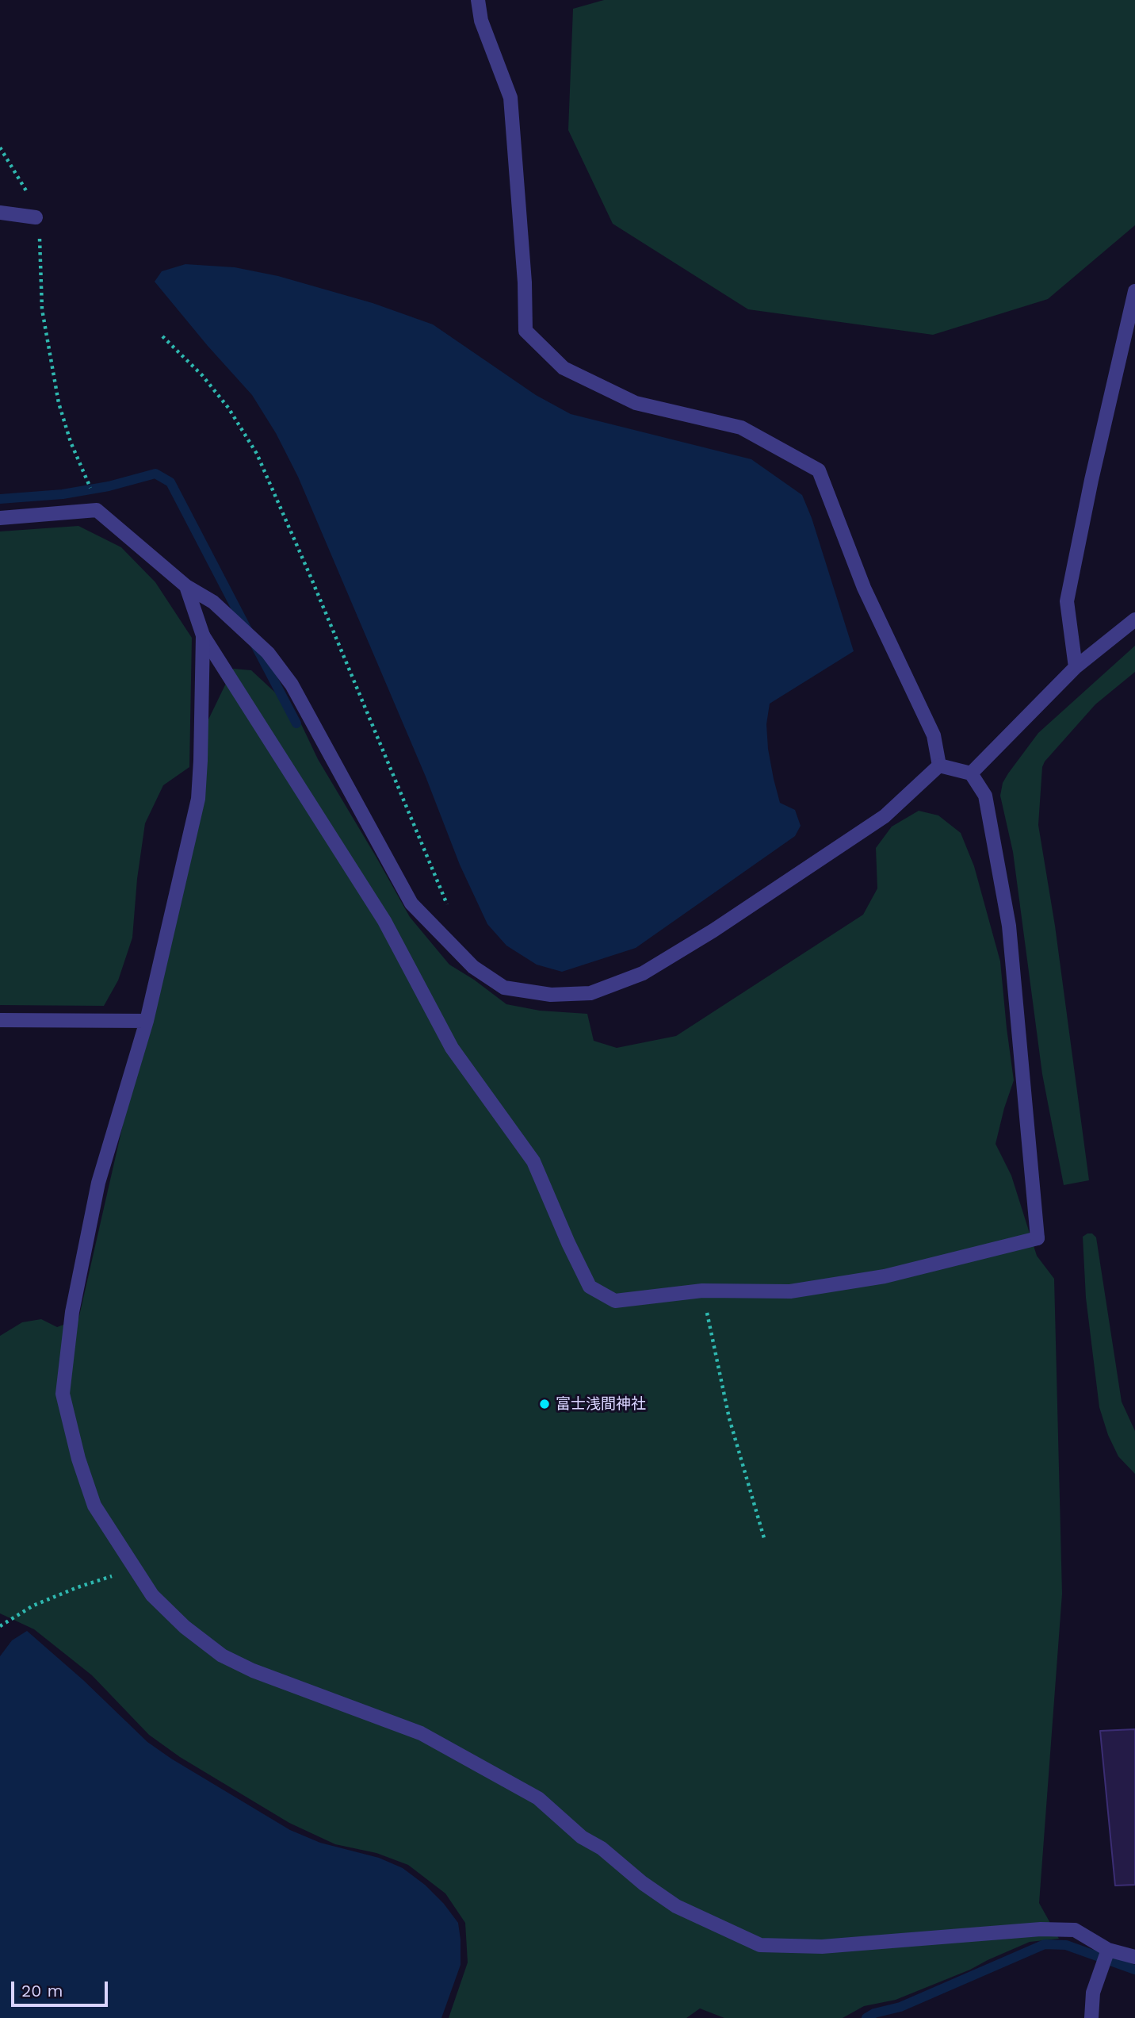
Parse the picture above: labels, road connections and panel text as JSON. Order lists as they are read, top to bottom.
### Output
{
  "places": ["富士浅間神社"],
  "scale_bar": "20 m"
}
